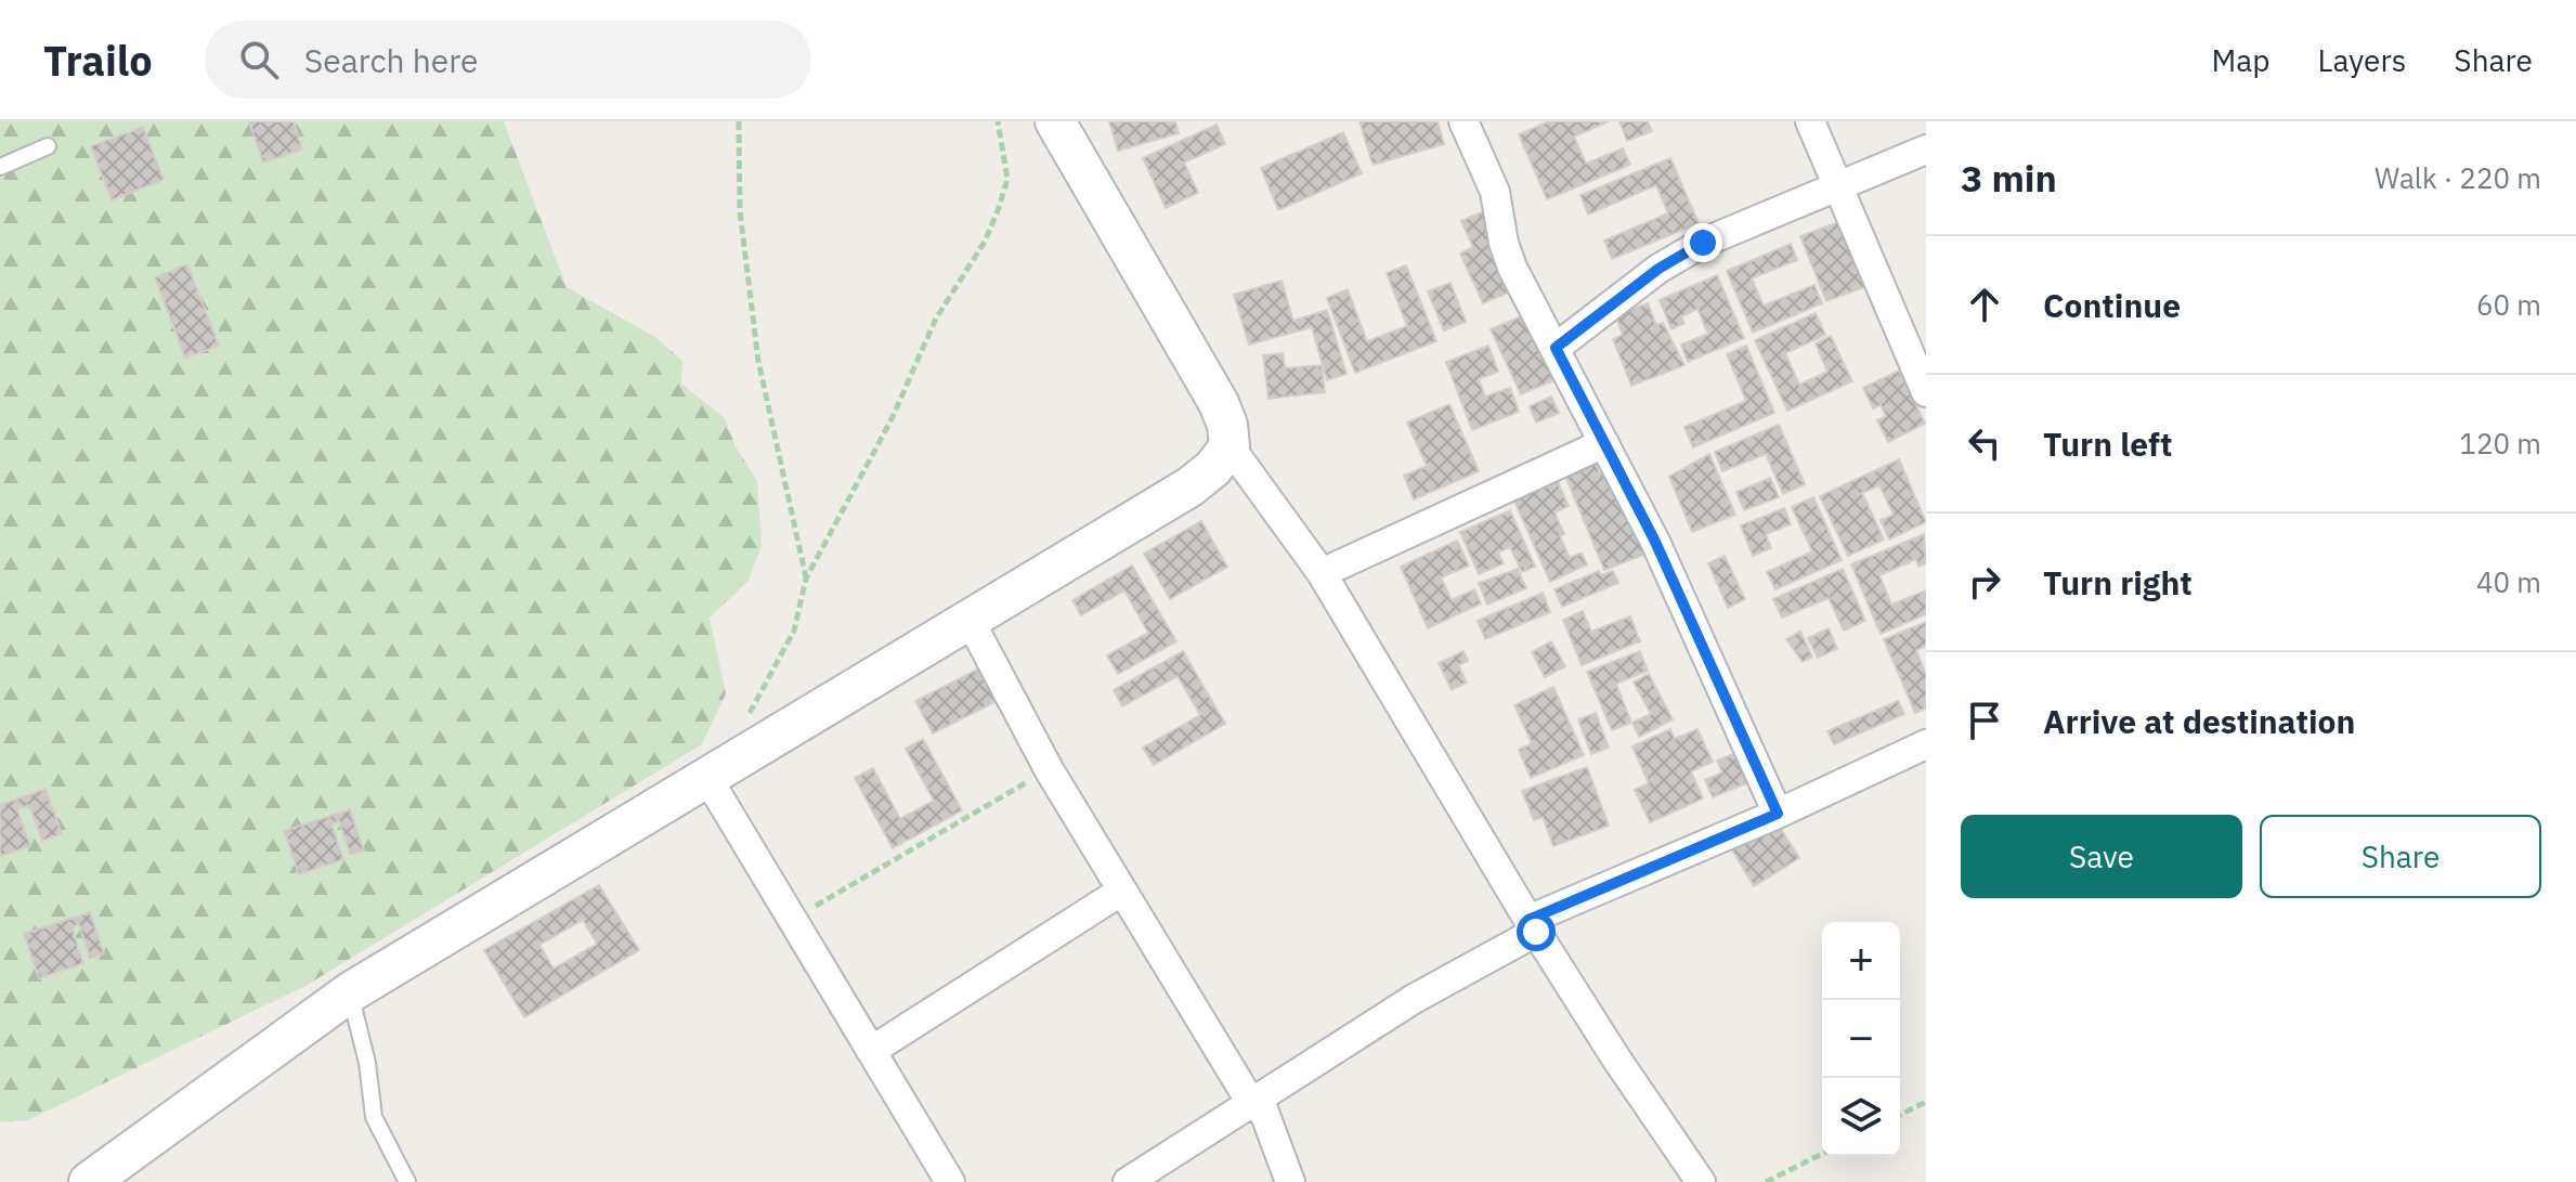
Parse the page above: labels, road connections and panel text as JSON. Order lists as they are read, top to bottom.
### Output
{
  "page": {
    "header": "Trailo",
    "search": "Search here",
    "nav": ["Map", "Layers", "Share"],
    "heading": ["3 min", "Walk · 220 m"],
    "list": [
      ["Continue", "60 m"],
      ["Turn left", "120 m"],
      ["Turn right", "40 m"],
      "Arrive at destination"
    ],
    "buttons": ["Save", "Share"],
    "map_buttons": ["+", "−"]
  }
}
